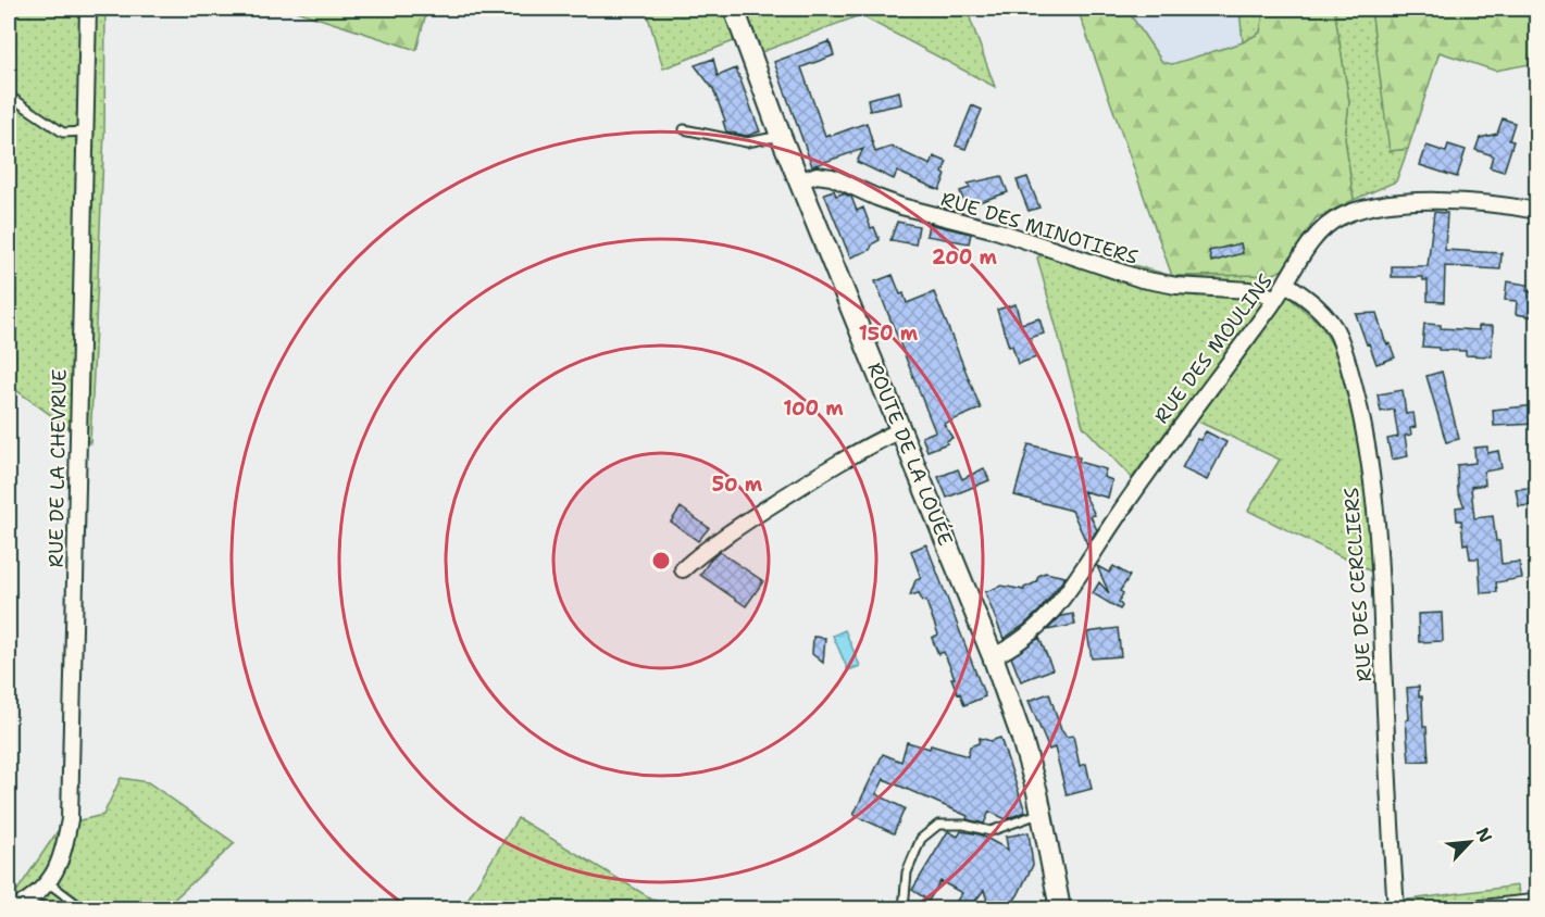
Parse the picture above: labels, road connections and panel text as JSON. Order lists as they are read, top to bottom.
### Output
{
  "streets": {
    "main road": ["ROUTE DE LA LOUÉE"],
    "street": [
      "RUE DES MINOTIERS",
      "RUE DES MOULINS",
      "RUE DE LA CHEVRUE",
      "RUE DES CERCLIERS"
    ]
  },
  "crossings": [
    ["RUE DES MINOTIERS", "RUE DES MOULINS"],
    ["RUE DES MINOTIERS", "ROUTE DE LA LOUÉE"],
    ["RUE DES MOULINS", "ROUTE DE LA LOUÉE"],
    ["RUE DES MOULINS", "RUE DES CERCLIERS"]
  ],
  "north": "top right",
  "rings": [
    "200 m",
    "150 m",
    "100 m",
    "50 m"
  ]
}
